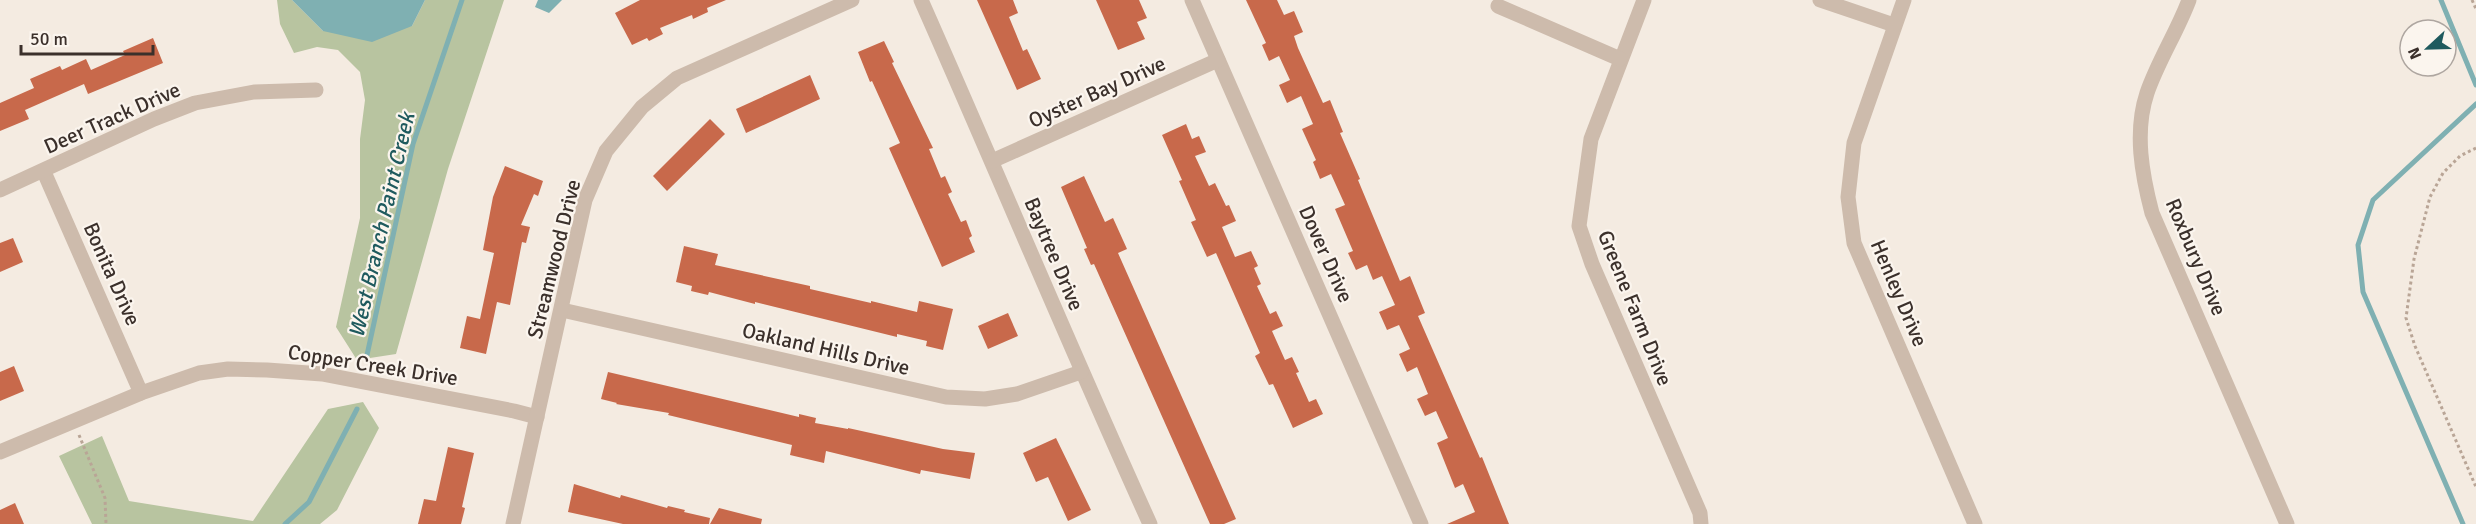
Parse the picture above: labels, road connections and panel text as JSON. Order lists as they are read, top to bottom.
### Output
{
  "streets": {
    "street": [
      "Oyster Bay Drive",
      "Deer Track Drive",
      "Baytree Drive",
      "Dover Drive",
      "Roxbury Drive",
      "Streamwood Drive",
      "Bonita Drive",
      "Henley Drive",
      "Greene Farm Drive",
      "Oakland Hills Drive",
      "Copper Creek Drive"
    ]
  },
  "crossings": [
    ["Oyster Bay Drive", "Baytree Drive"],
    ["Oyster Bay Drive", "Dover Drive"],
    ["Deer Track Drive", "Bonita Drive"],
    ["Baytree Drive", "Oakland Hills Drive"],
    ["Streamwood Drive", "Oakland Hills Drive"],
    ["Streamwood Drive", "Copper Creek Drive"],
    ["Bonita Drive", "Copper Creek Drive"]
  ],
  "water": ["West Branch Paint Creek"],
  "scale_bar": "50 m",
  "north": "left"
}
